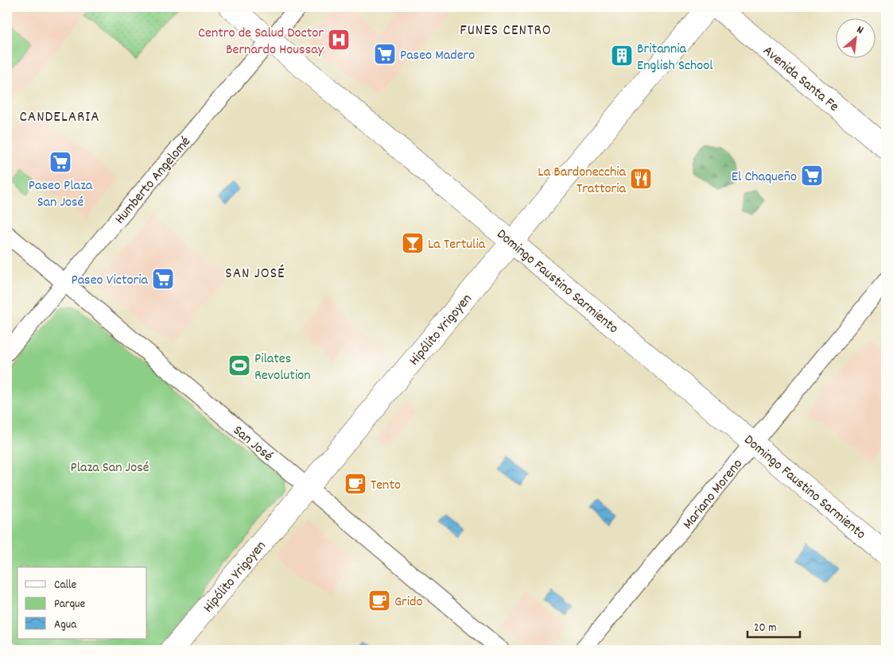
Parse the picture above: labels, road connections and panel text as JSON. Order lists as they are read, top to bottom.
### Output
{
  "streets": {
    "main road": ["Avenida Santa Fe", "Domingo Faustino Sarmiento", "Hipólito Yrigoyen"],
    "street": ["Humberto Angelomé", "San José", "Mariano Moreno"]
  },
  "crossings": [
    ["Humberto Angelomé", "Domingo Faustino Sarmiento"],
    ["Humberto Angelomé", "San José"],
    ["Domingo Faustino Sarmiento", "Hipólito Yrigoyen"],
    ["Domingo Faustino Sarmiento", "Mariano Moreno"],
    ["Hipólito Yrigoyen", "San José"]
  ],
  "districts": ["FUNES CENTRO", "CANDELARIA", "SAN JOSÉ"],
  "parks": ["Plaza San José"],
  "places": {
    "hospital": ["Centro de Salud Doctor Bernardo Houssay"],
    "supermarket": [
      "Paseo Madero",
      "Paseo Plaza San José",
      "El Chaqueño",
      "Paseo Victoria"
    ],
    "building": ["Britannia English School"],
    "restaurant": ["La Bardonecchia Trattoria"],
    "bar": ["La Tertulia"],
    "sports": ["Pilates Revolution"],
    "cafe": ["Tento", "Grido"]
  },
  "legend": ["Calle", "Parque", "Agua"],
  "scale_bar": "20 m",
  "north": "top right"
}
